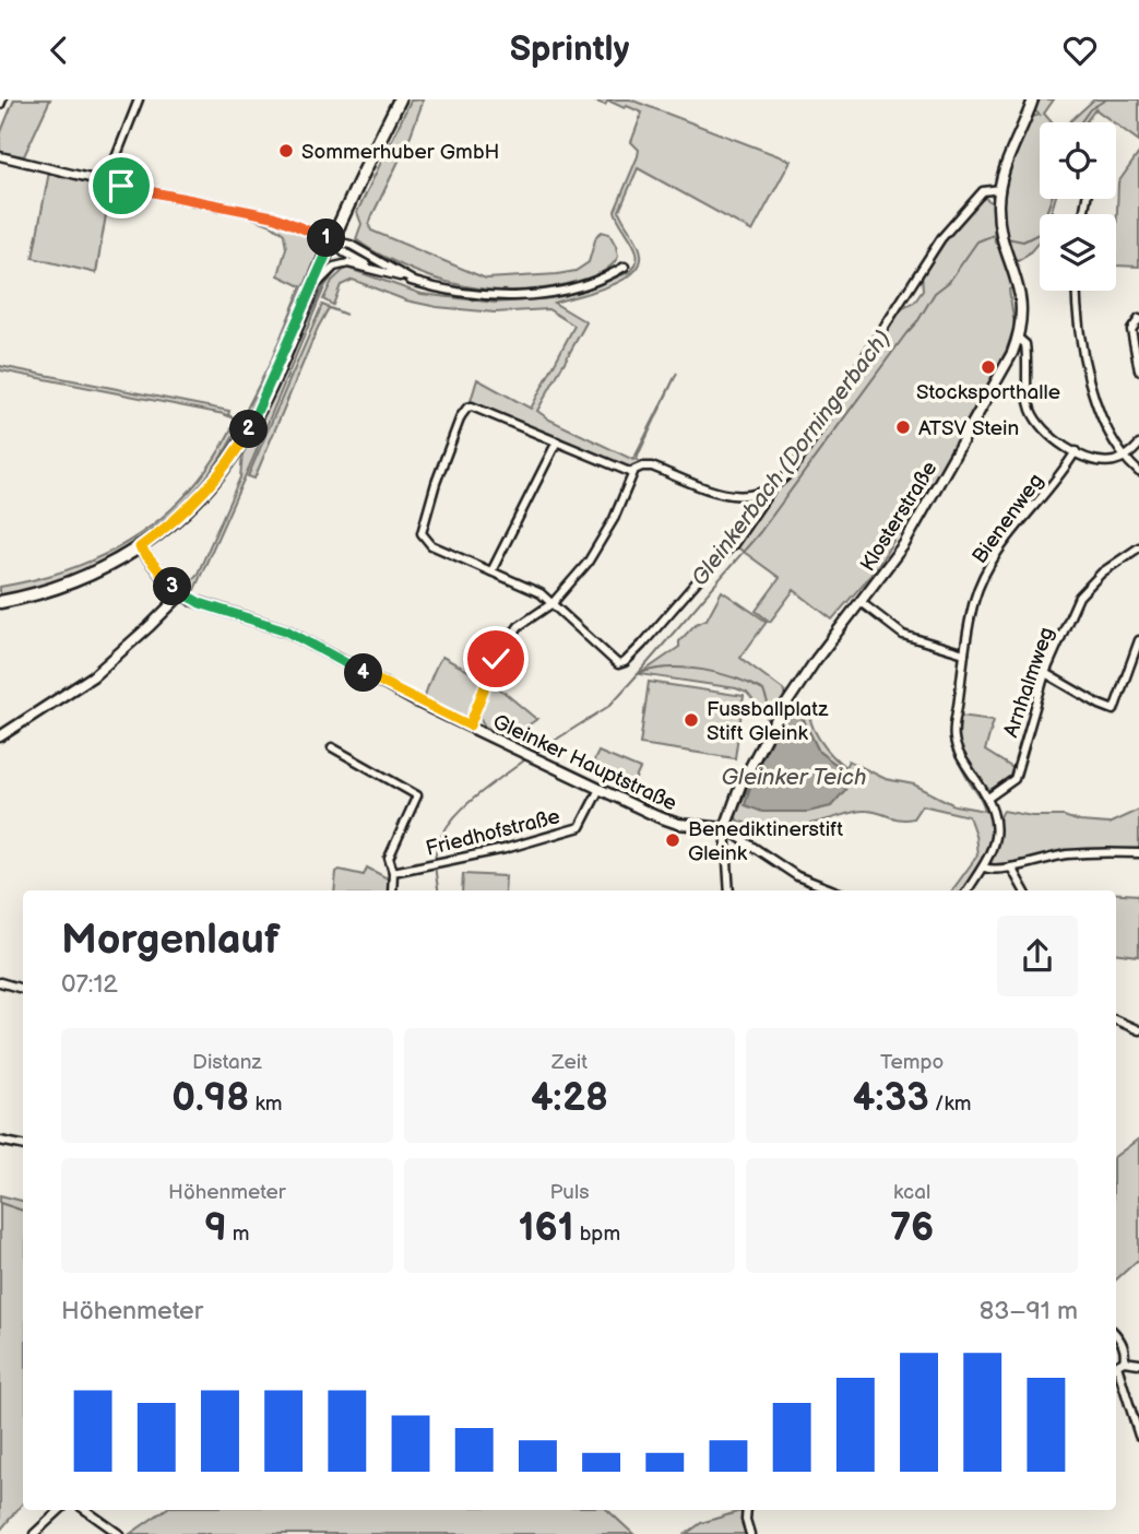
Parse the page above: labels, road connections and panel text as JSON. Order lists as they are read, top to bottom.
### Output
{
  "streets": {
    "street": [
      "Klosterstraße",
      "Bienenweg",
      "Arnhalmweg",
      "Gleinker Hauptstraße",
      "Friedhofstraße"
    ]
  },
  "crossings": [
    ["Klosterstraße", "Bienenweg"],
    ["Klosterstraße", "Gleinker Hauptstraße"],
    ["Bienenweg", "Arnhalmweg"],
    ["Gleinker Hauptstraße", "Friedhofstraße"]
  ],
  "water": ["Gleinkerbach (Dorningerbach)", "Gleinker Teich"],
  "places": [
    "Sommerhuber GmbH",
    "Stocksporthalle",
    "ATSV Stein",
    "Fussballplatz Stift Gleink",
    "Benediktinerstift Gleink"
  ],
  "page": {
    "header": "Sprintly",
    "pins": [
      "1",
      "2",
      "3",
      "4"
    ],
    "heading": ["Morgenlauf", "07:12"],
    "stats": [
      ["Distanz", "0.98 km"],
      ["Zeit", "4:28"],
      ["Tempo", "4:33 /km"],
      ["Höhenmeter", "9 m"],
      ["Puls", "161 bpm"],
      ["kcal", "76"]
    ],
    "chart": ["Höhenmeter", "83–91 m"]
  }
}
